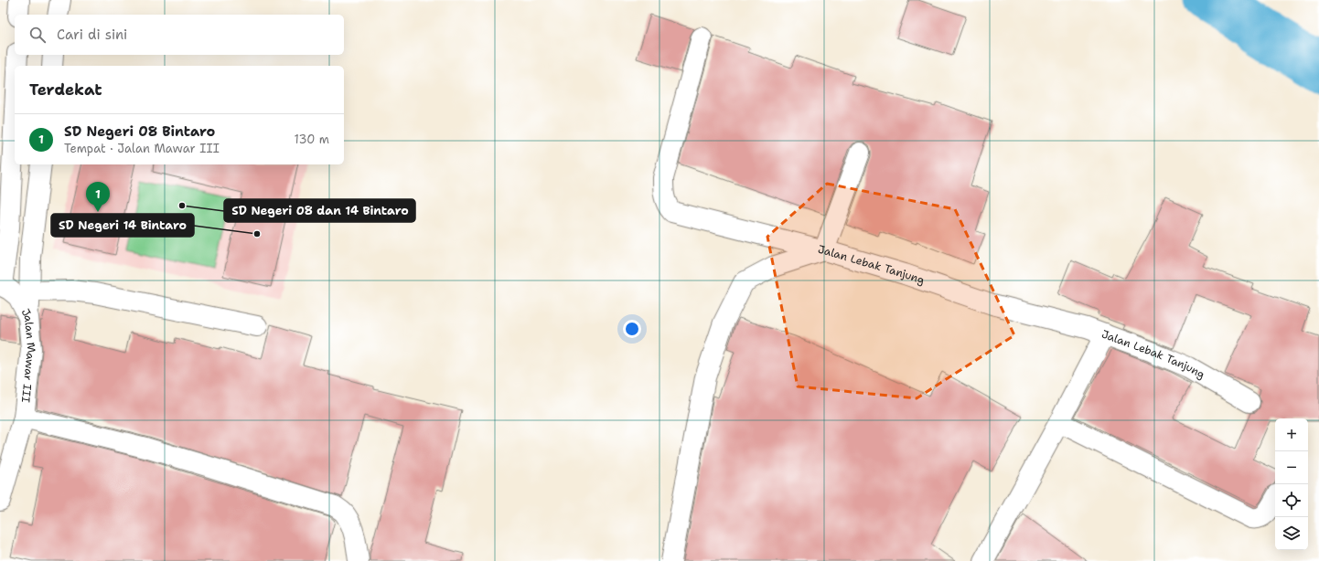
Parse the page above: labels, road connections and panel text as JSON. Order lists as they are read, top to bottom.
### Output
{
  "streets": {
    "street": ["Jalan Lebak Tanjung", "Jalan Mawar III"]
  },
  "places": ["SD Negeri 08 dan 14 Bintaro", "SD Negeri 14 Bintaro"],
  "page": {
    "search": "Cari di sini",
    "heading": "Terdekat",
    "list": [
      {
        "mark": "1",
        "name": "SD Negeri 08 Bintaro",
        "note": "Tempat · Jalan Mawar III",
        "value": "130 m"
      }
    ],
    "pins": "1",
    "map_buttons": ["+", "−"]
  }
}
